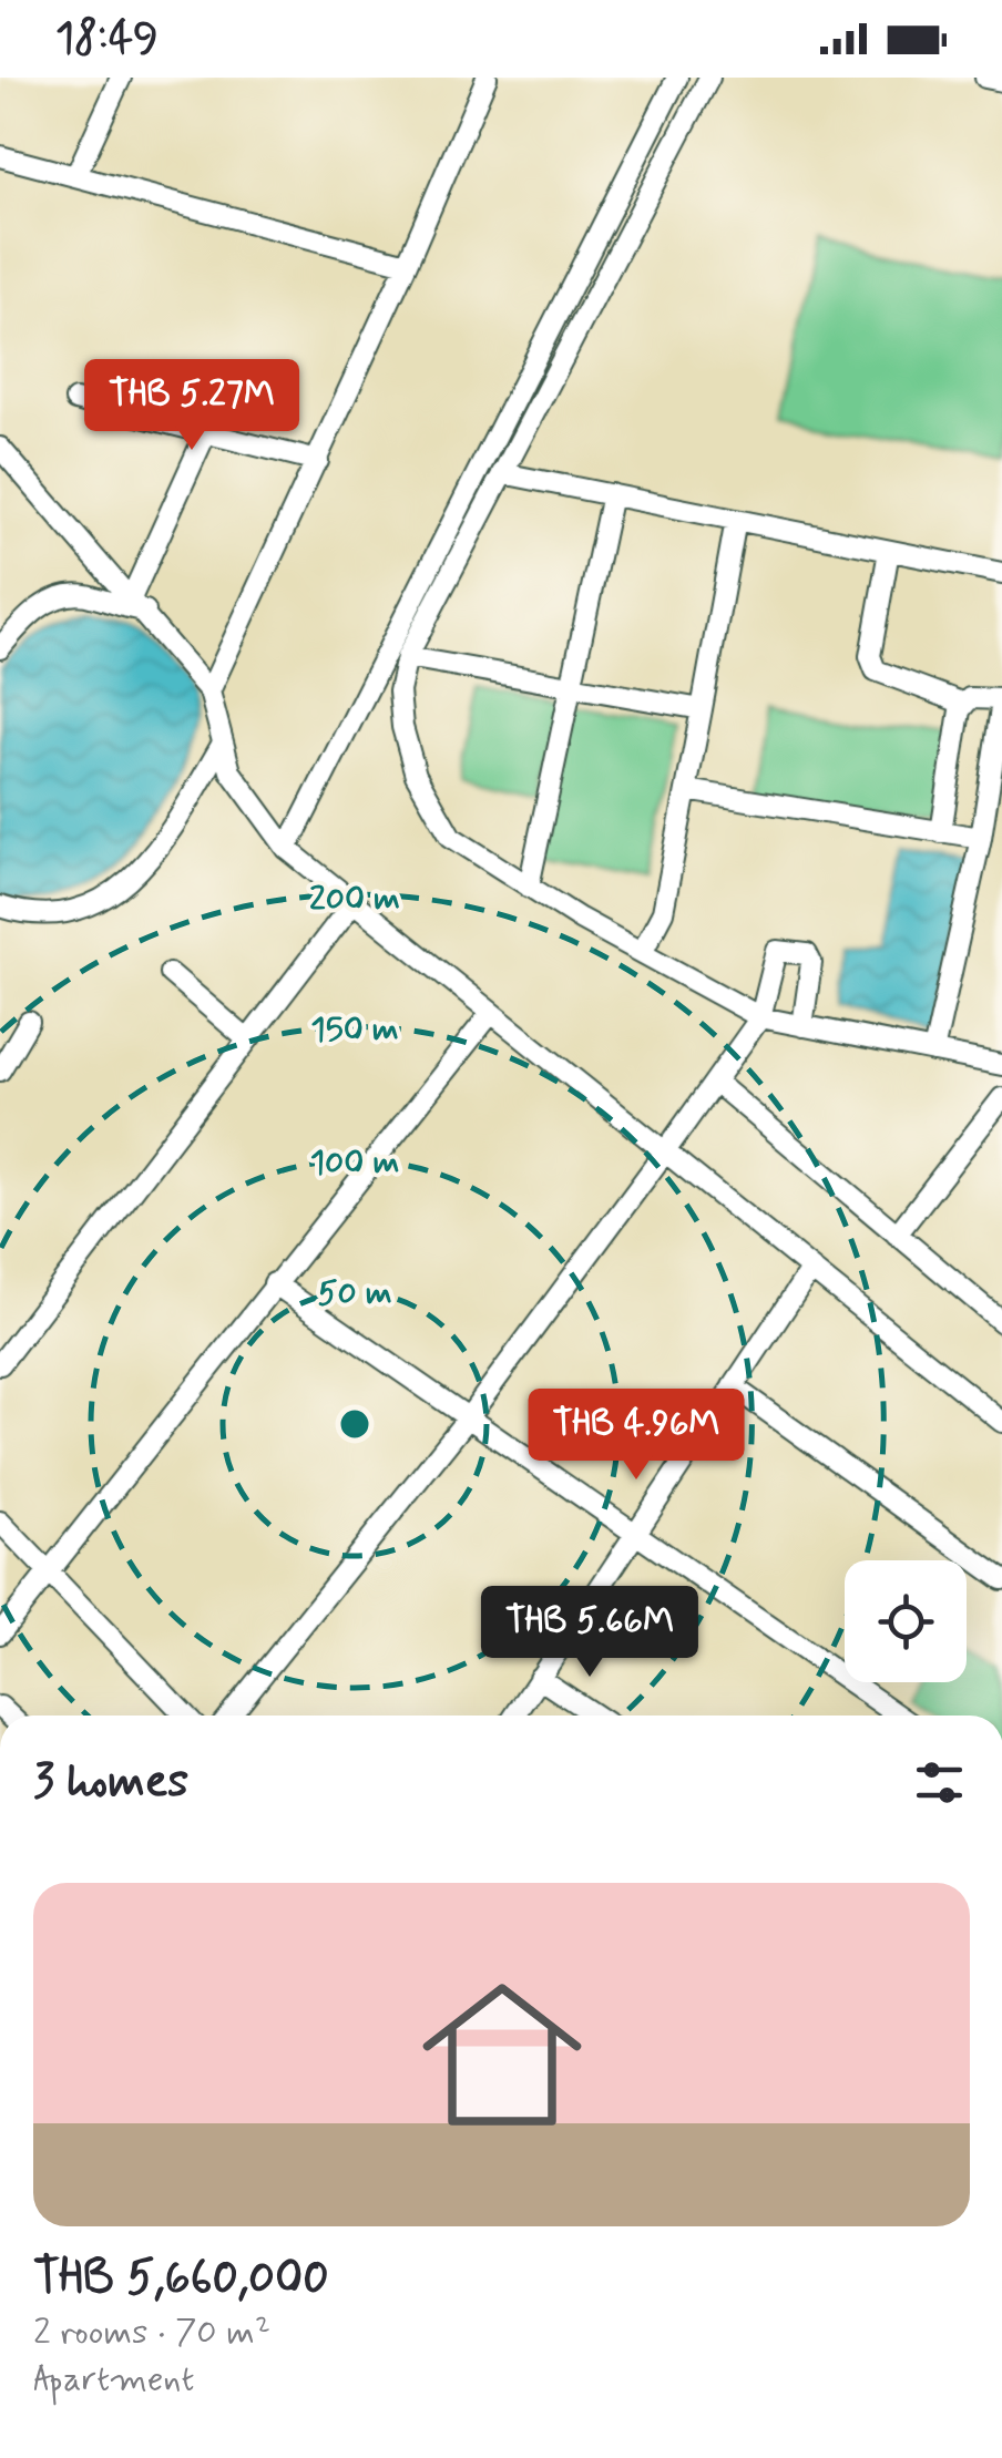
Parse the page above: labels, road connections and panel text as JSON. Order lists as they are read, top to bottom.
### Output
{
  "page": {
    "status": "18:49",
    "price": ["THB 5.27M", "THB 4.96M", "THB 5.66M"],
    "heading": "3 homes",
    "list": [
      {
        "name": "THB 5,660,000",
        "note": "2 rooms · 70 m² · Apartment"
      }
    ]
  },
  "rings": [
    "200 m",
    "150 m",
    "100 m",
    "50 m"
  ]
}
